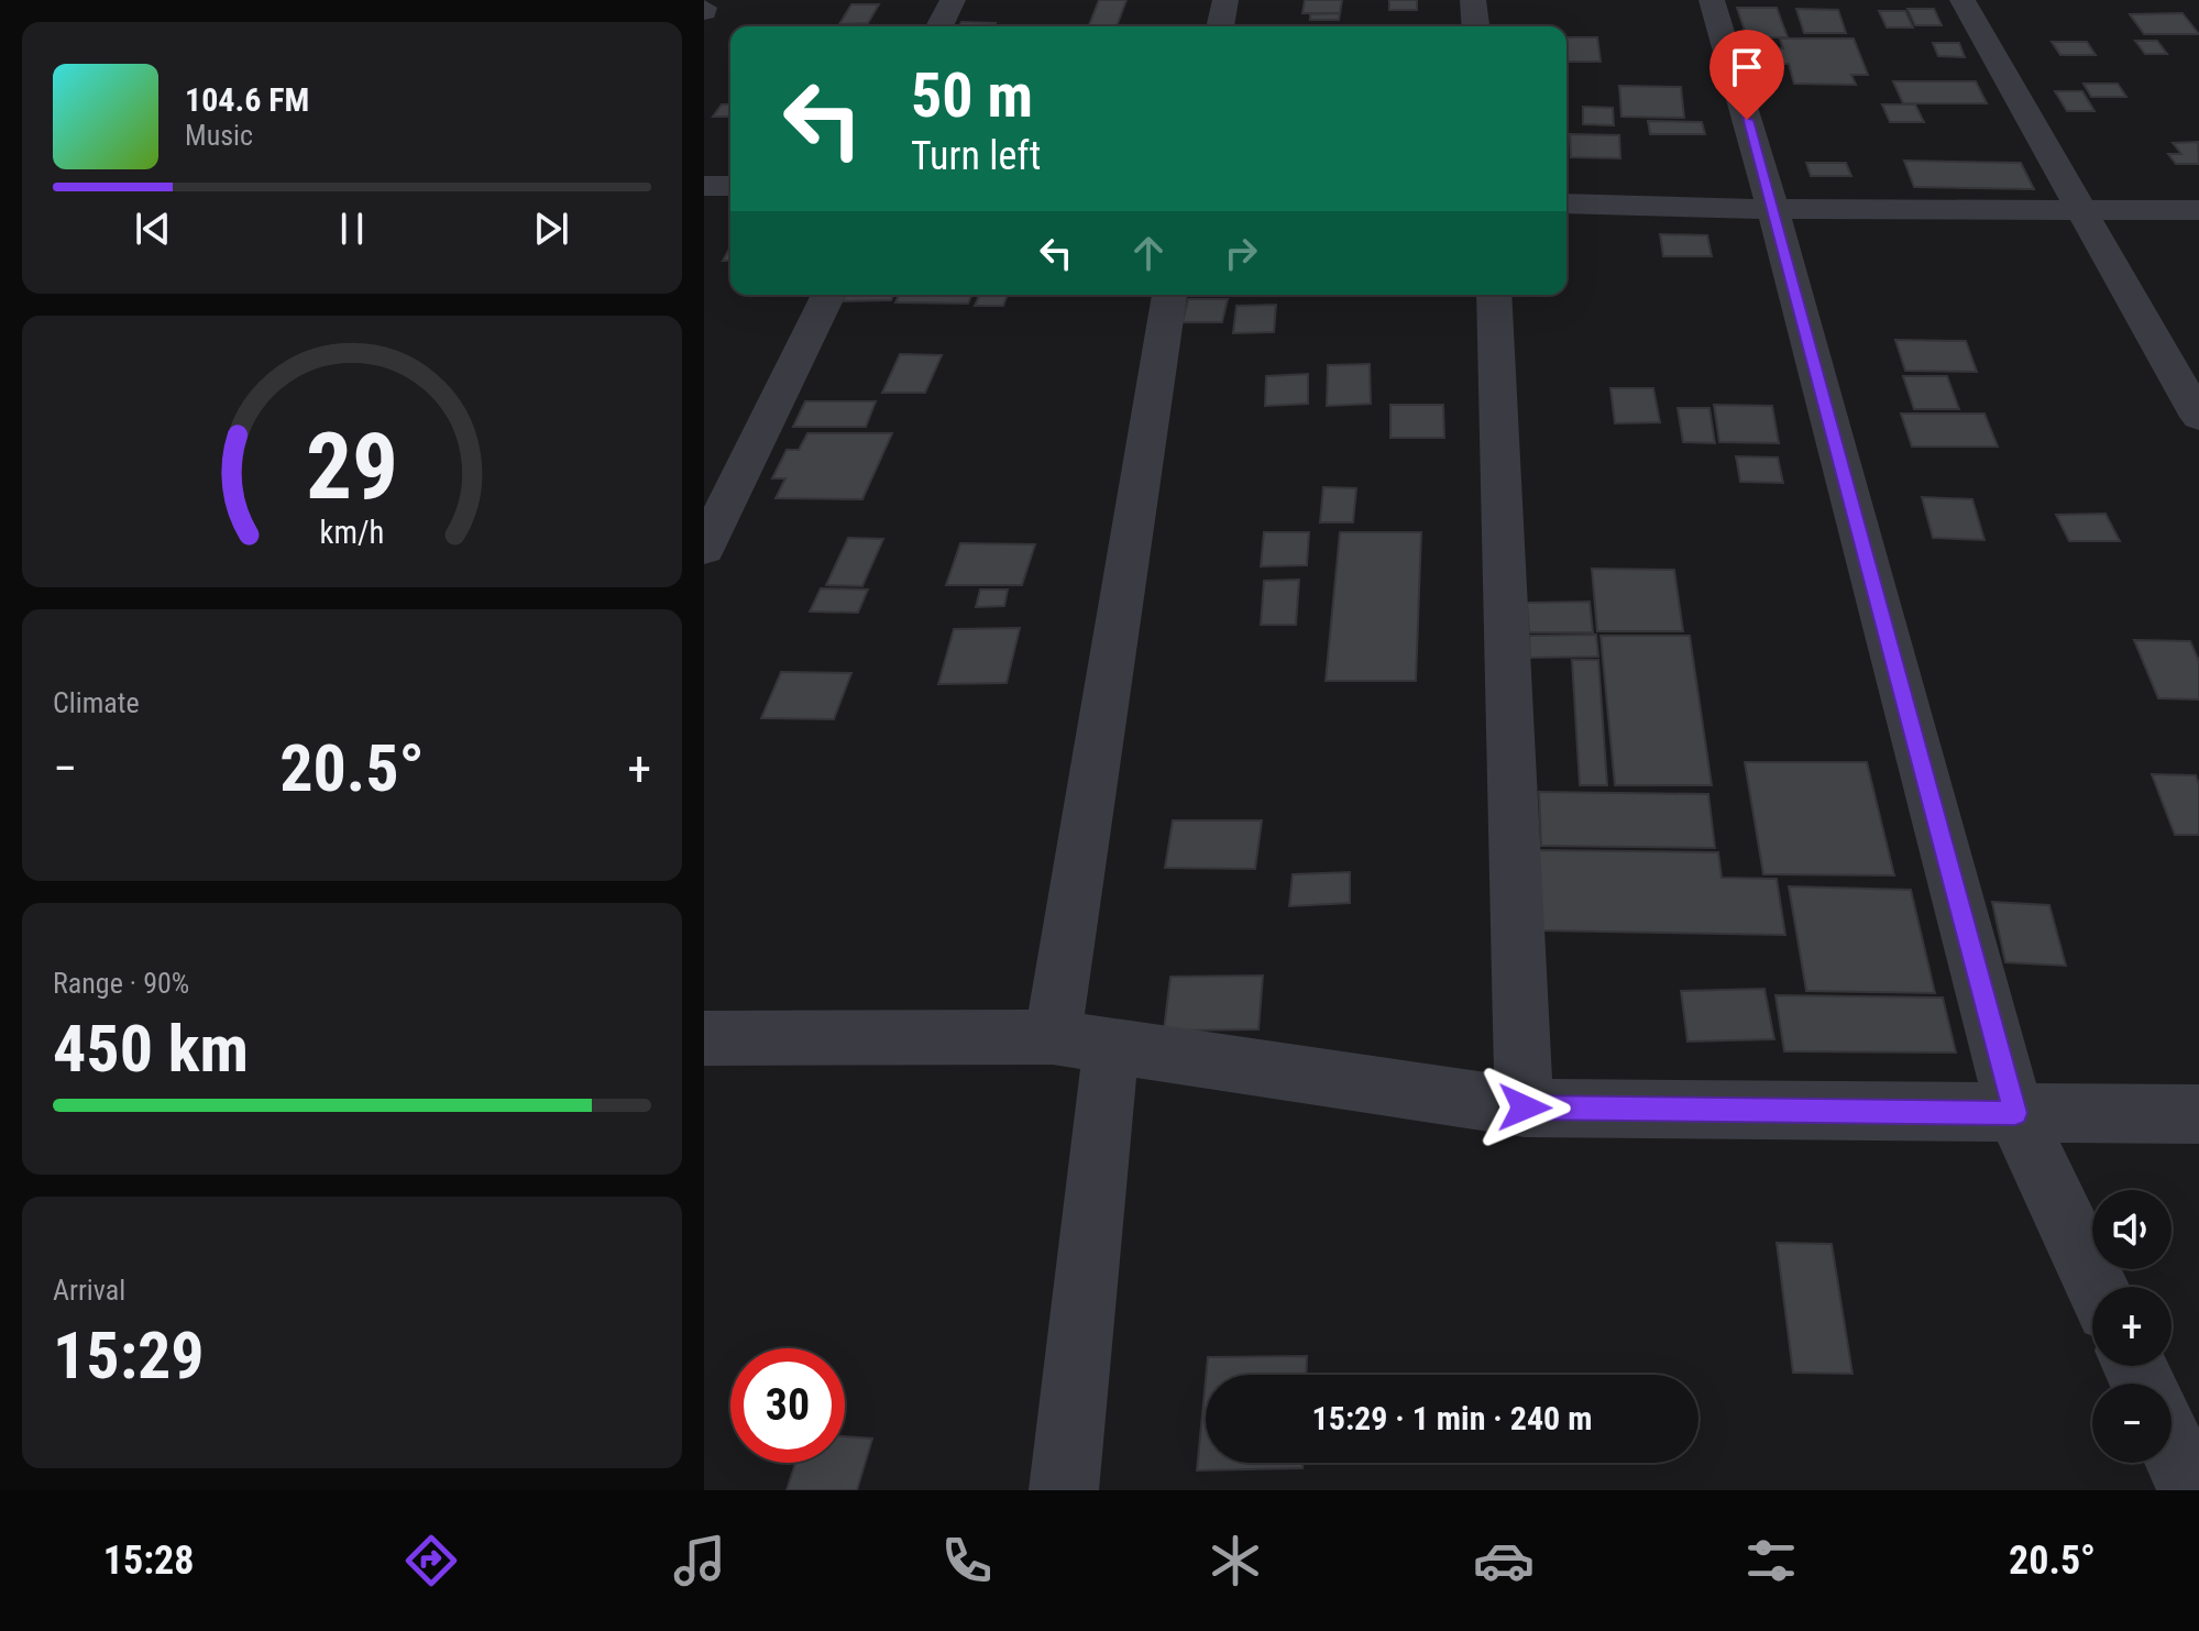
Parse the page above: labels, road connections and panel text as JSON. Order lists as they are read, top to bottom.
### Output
{
  "page": {
    "turn": ["50 m", "Turn left"],
    "song": ["104.6 FM", "Music"],
    "tile": [
      "Climate",
      ["Range · 90%", "450 km"],
      ["Arrival", "15:29"]
    ],
    "heat": ["−", "20.5°", "+"],
    "map_buttons": ["+", "−"],
    "limit": "30",
    "trip": "15:29 · 1 min · 240 m",
    "tabs": ["15:28", "20.5°"],
    "gauge": ["29", "km/h"]
  }
}
